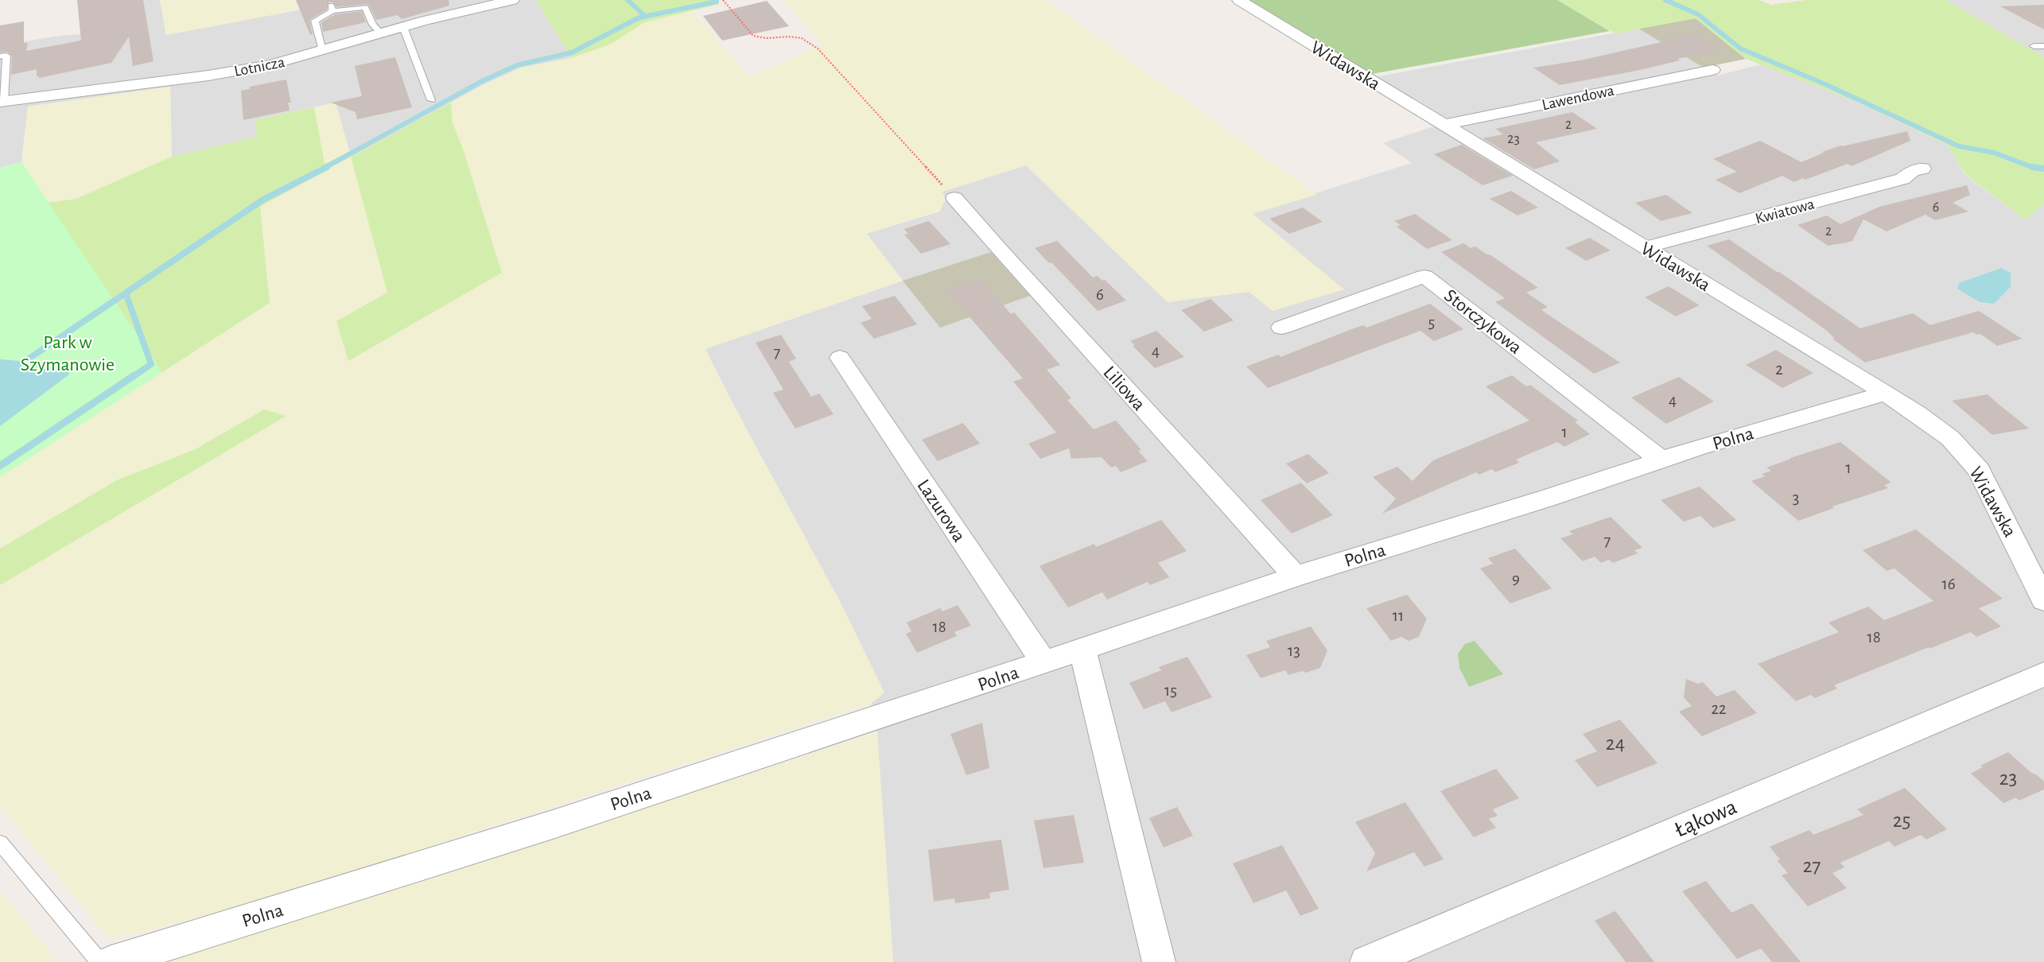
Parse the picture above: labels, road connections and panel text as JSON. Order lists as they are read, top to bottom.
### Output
{
  "streets": {
    "street": [
      "Widawska",
      "Lotnicza",
      "Lawendowa",
      "Kwiatowa",
      "Storczykowa",
      "Liliowa",
      "Polna",
      "Lazurowa",
      "Łąkowa"
    ]
  },
  "crossings": [
    ["Widawska", "Lawendowa"],
    ["Widawska", "Kwiatowa"],
    ["Widawska", "Polna"],
    ["Storczykowa", "Polna"],
    ["Liliowa", "Polna"],
    ["Polna", "Lazurowa"]
  ],
  "parks": ["Park w Szymanowie"],
  "house_numbers": [
    "2",
    "23",
    "6",
    "2",
    "6",
    "5",
    "4",
    "7",
    "2",
    "4",
    "1",
    "1",
    "3",
    "7",
    "9",
    "16",
    "11",
    "18",
    "18",
    "13",
    "15",
    "22",
    "24",
    "23",
    "25",
    "27"
  ]
}
